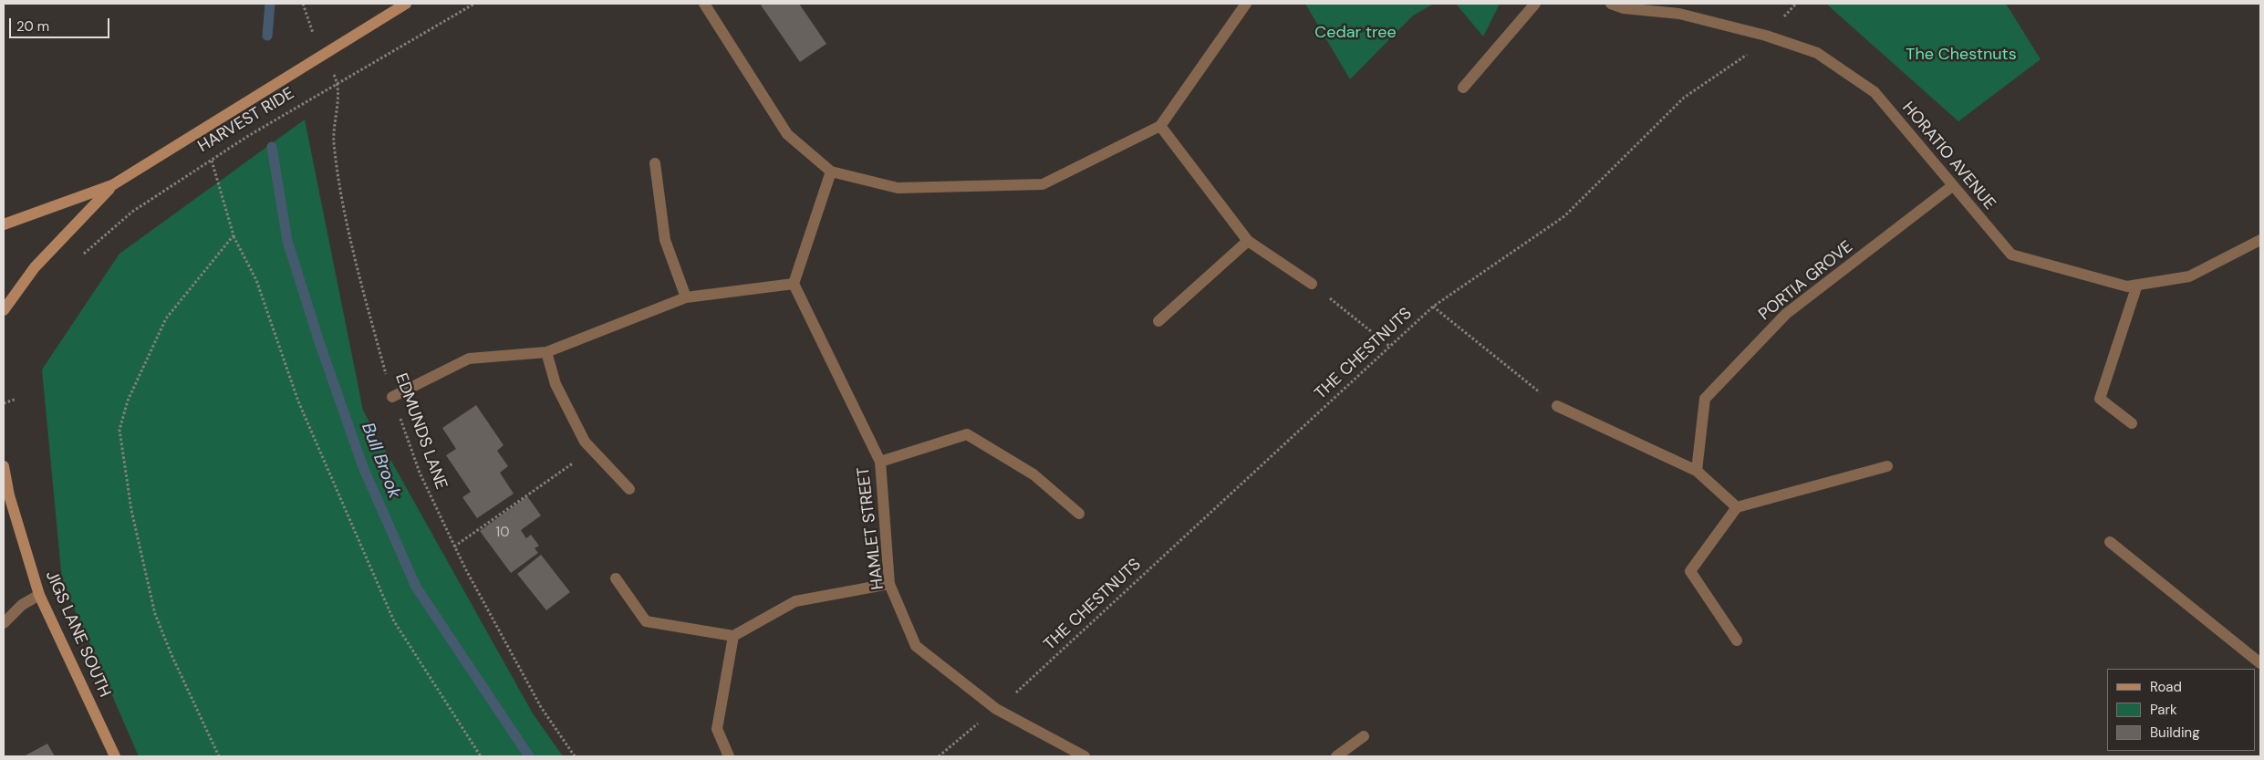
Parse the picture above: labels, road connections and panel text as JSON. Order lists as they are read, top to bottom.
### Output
{
  "streets": {
    "street": [
      "HARVEST RIDE",
      "HORATIO AVENUE",
      "PORTIA GROVE",
      "HAMLET STREET",
      "JIGS LANE SOUTH"
    ],
    "path": ["THE CHESTNUTS", "EDMUNDS LANE"]
  },
  "crossings": [
    ["HARVEST RIDE", "EDMUNDS LANE"],
    ["HORATIO AVENUE", "PORTIA GROVE"]
  ],
  "water": ["Bull Brook"],
  "parks": ["Cedar tree", "The Chestnuts"],
  "house_numbers": ["10"],
  "legend": ["Road", "Park", "Building"],
  "scale_bar": "20 m"
}
